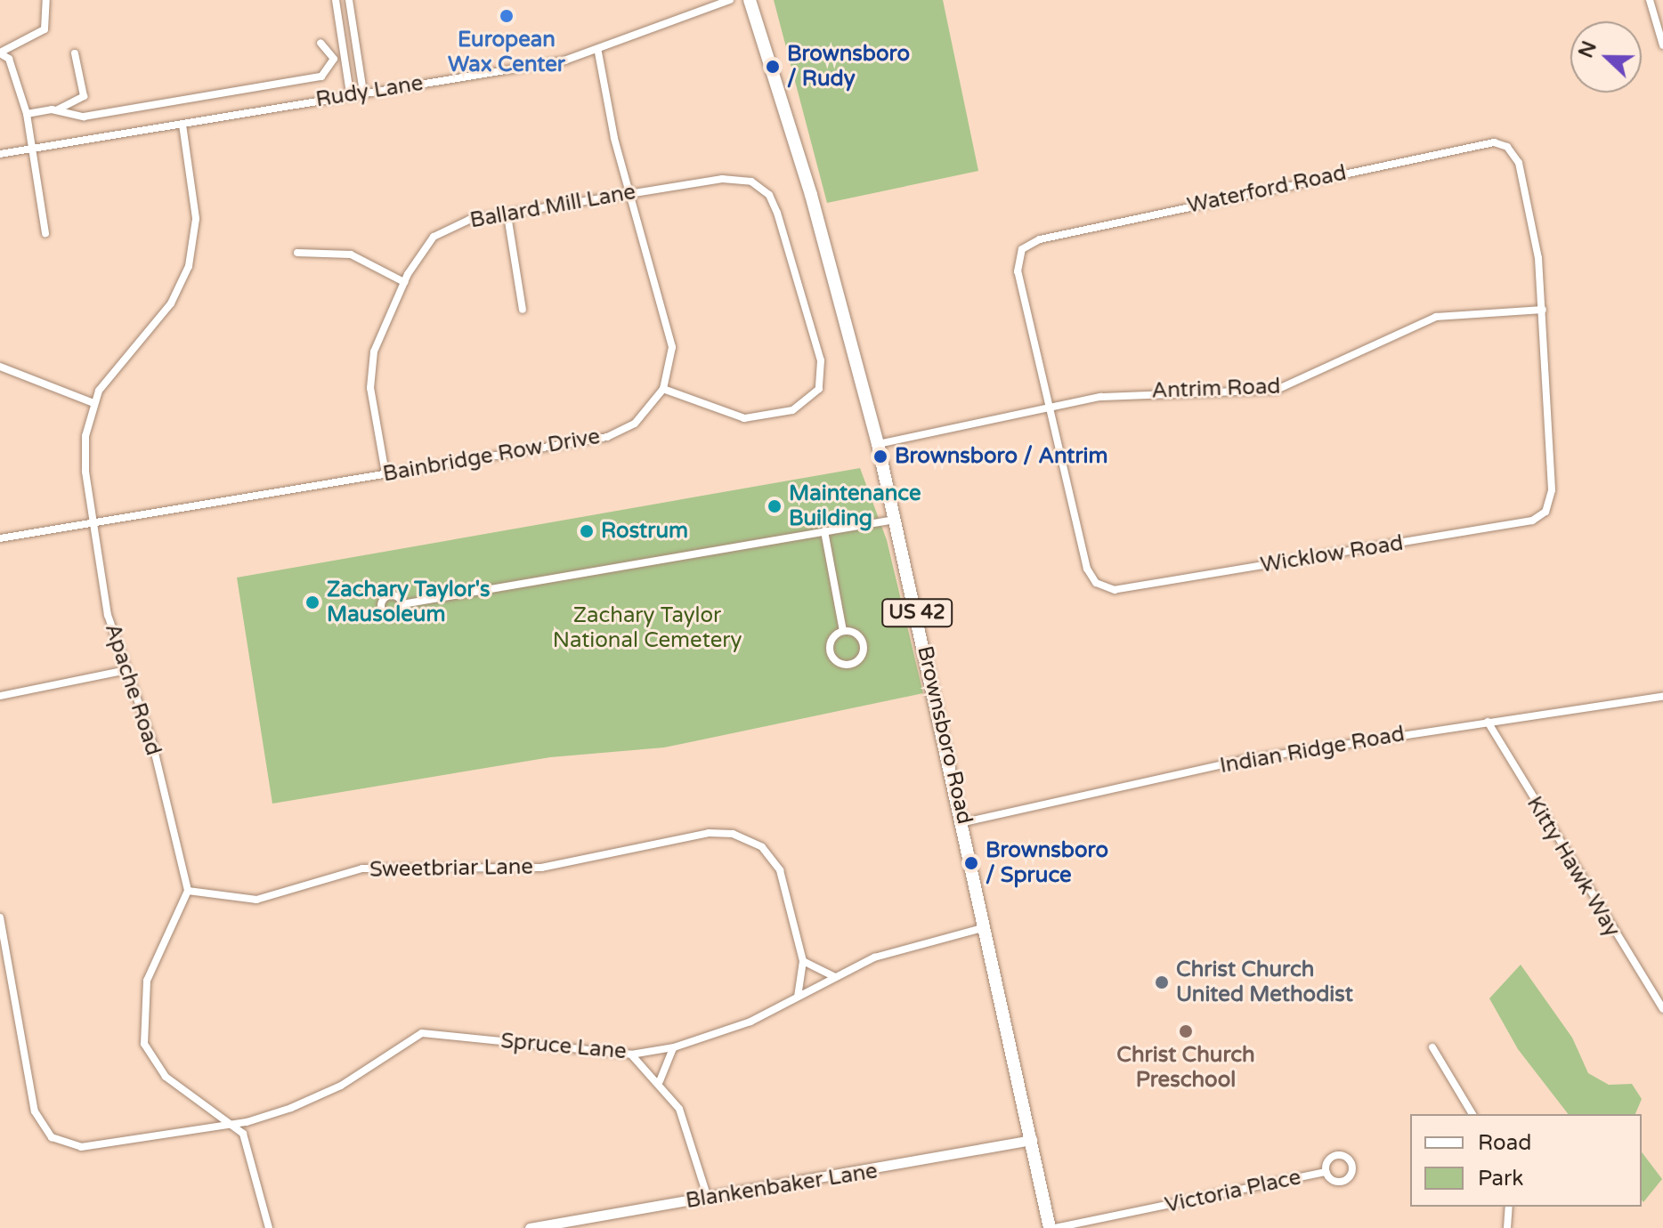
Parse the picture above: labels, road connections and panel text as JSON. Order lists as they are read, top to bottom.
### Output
{
  "streets": {
    "main road": ["US 42", "Brownsboro Road"],
    "street": [
      "Rudy Lane",
      "Waterford Road",
      "Ballard Mill Lane",
      "Antrim Road",
      "Bainbridge Row Drive",
      "Wicklow Road",
      "Apache Road",
      "Indian Ridge Road",
      "Kitty Hawk Way",
      "Sweetbriar Lane",
      "Spruce Lane",
      "Blankenbaker Lane",
      "Victoria Place"
    ]
  },
  "crossings": [
    ["Rudy Lane", "Bainbridge Row Drive"],
    ["Rudy Lane", "Apache Road"],
    ["Waterford Road", "Antrim Road"],
    ["Waterford Road", "Wicklow Road"],
    ["Ballard Mill Lane", "Bainbridge Row Drive"],
    ["Antrim Road", "Wicklow Road"],
    ["Antrim Road", "Brownsboro Road"],
    ["Bainbridge Row Drive", "Apache Road"],
    ["Apache Road", "Sweetbriar Lane"],
    ["Brownsboro Road", "Indian Ridge Road"],
    ["Brownsboro Road", "Spruce Lane"],
    ["Brownsboro Road", "Blankenbaker Lane"],
    ["Indian Ridge Road", "Kitty Hawk Way"],
    ["Sweetbriar Lane", "Spruce Lane"]
  ],
  "parks": ["Zachary Taylor National Cemetery"],
  "places": [
    "European Wax Center",
    "Brownsboro / Rudy",
    "Brownsboro / Antrim",
    "Maintenance Building",
    "Rostrum",
    "Zachary Taylor's Mausoleum",
    "Brownsboro / Spruce",
    "Christ Church United Methodist",
    "Christ Church Preschool"
  ],
  "legend": ["Road", "Park"],
  "north": "left"
}
